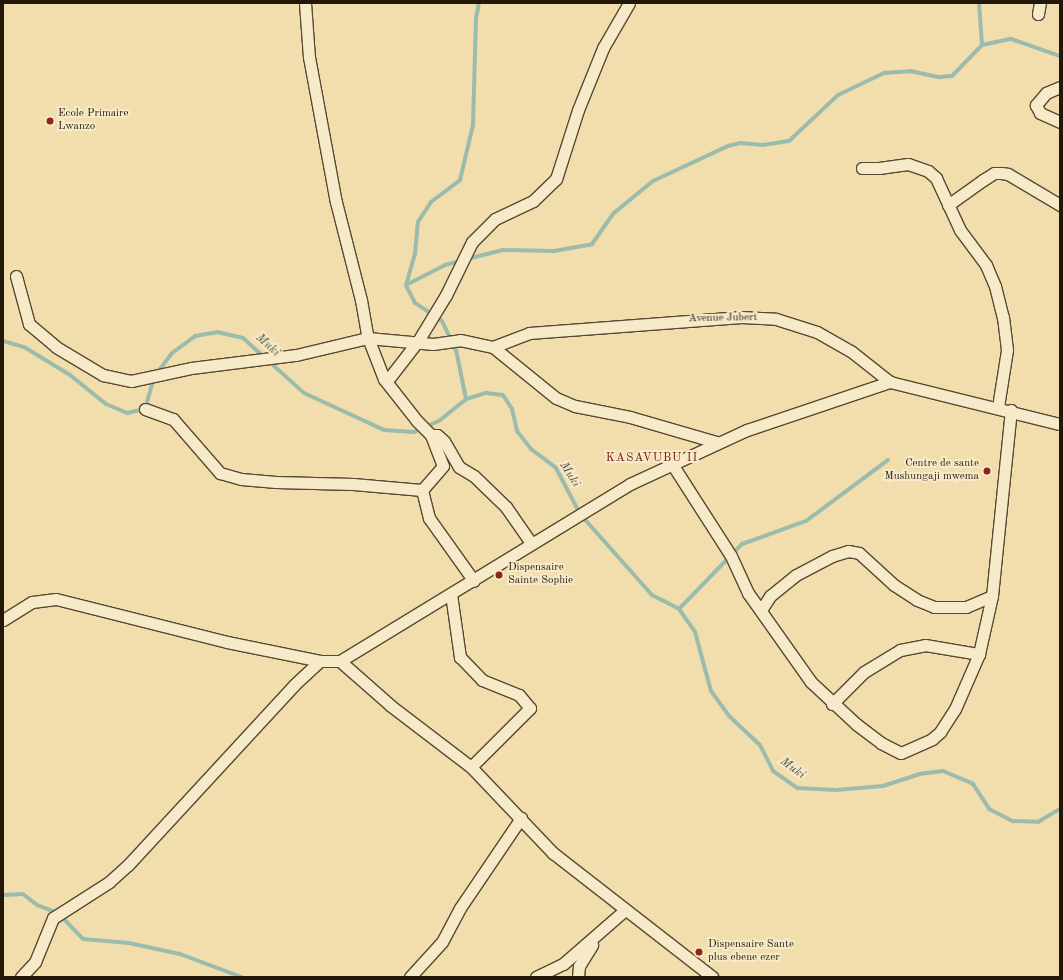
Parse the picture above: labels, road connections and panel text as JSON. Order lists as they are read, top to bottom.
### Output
{
  "streets": {
    "street": ["Avenue Jubert"]
  },
  "districts": ["KASAVUBU II"],
  "water": ["Muki"],
  "places": [
    "Ecole Primaire Lwanzo",
    "Centre de sante Mushungaji mwema",
    "Dispensaire Sainte Sophie",
    "Dispensaire Sante plus ebene ezer"
  ]
}
